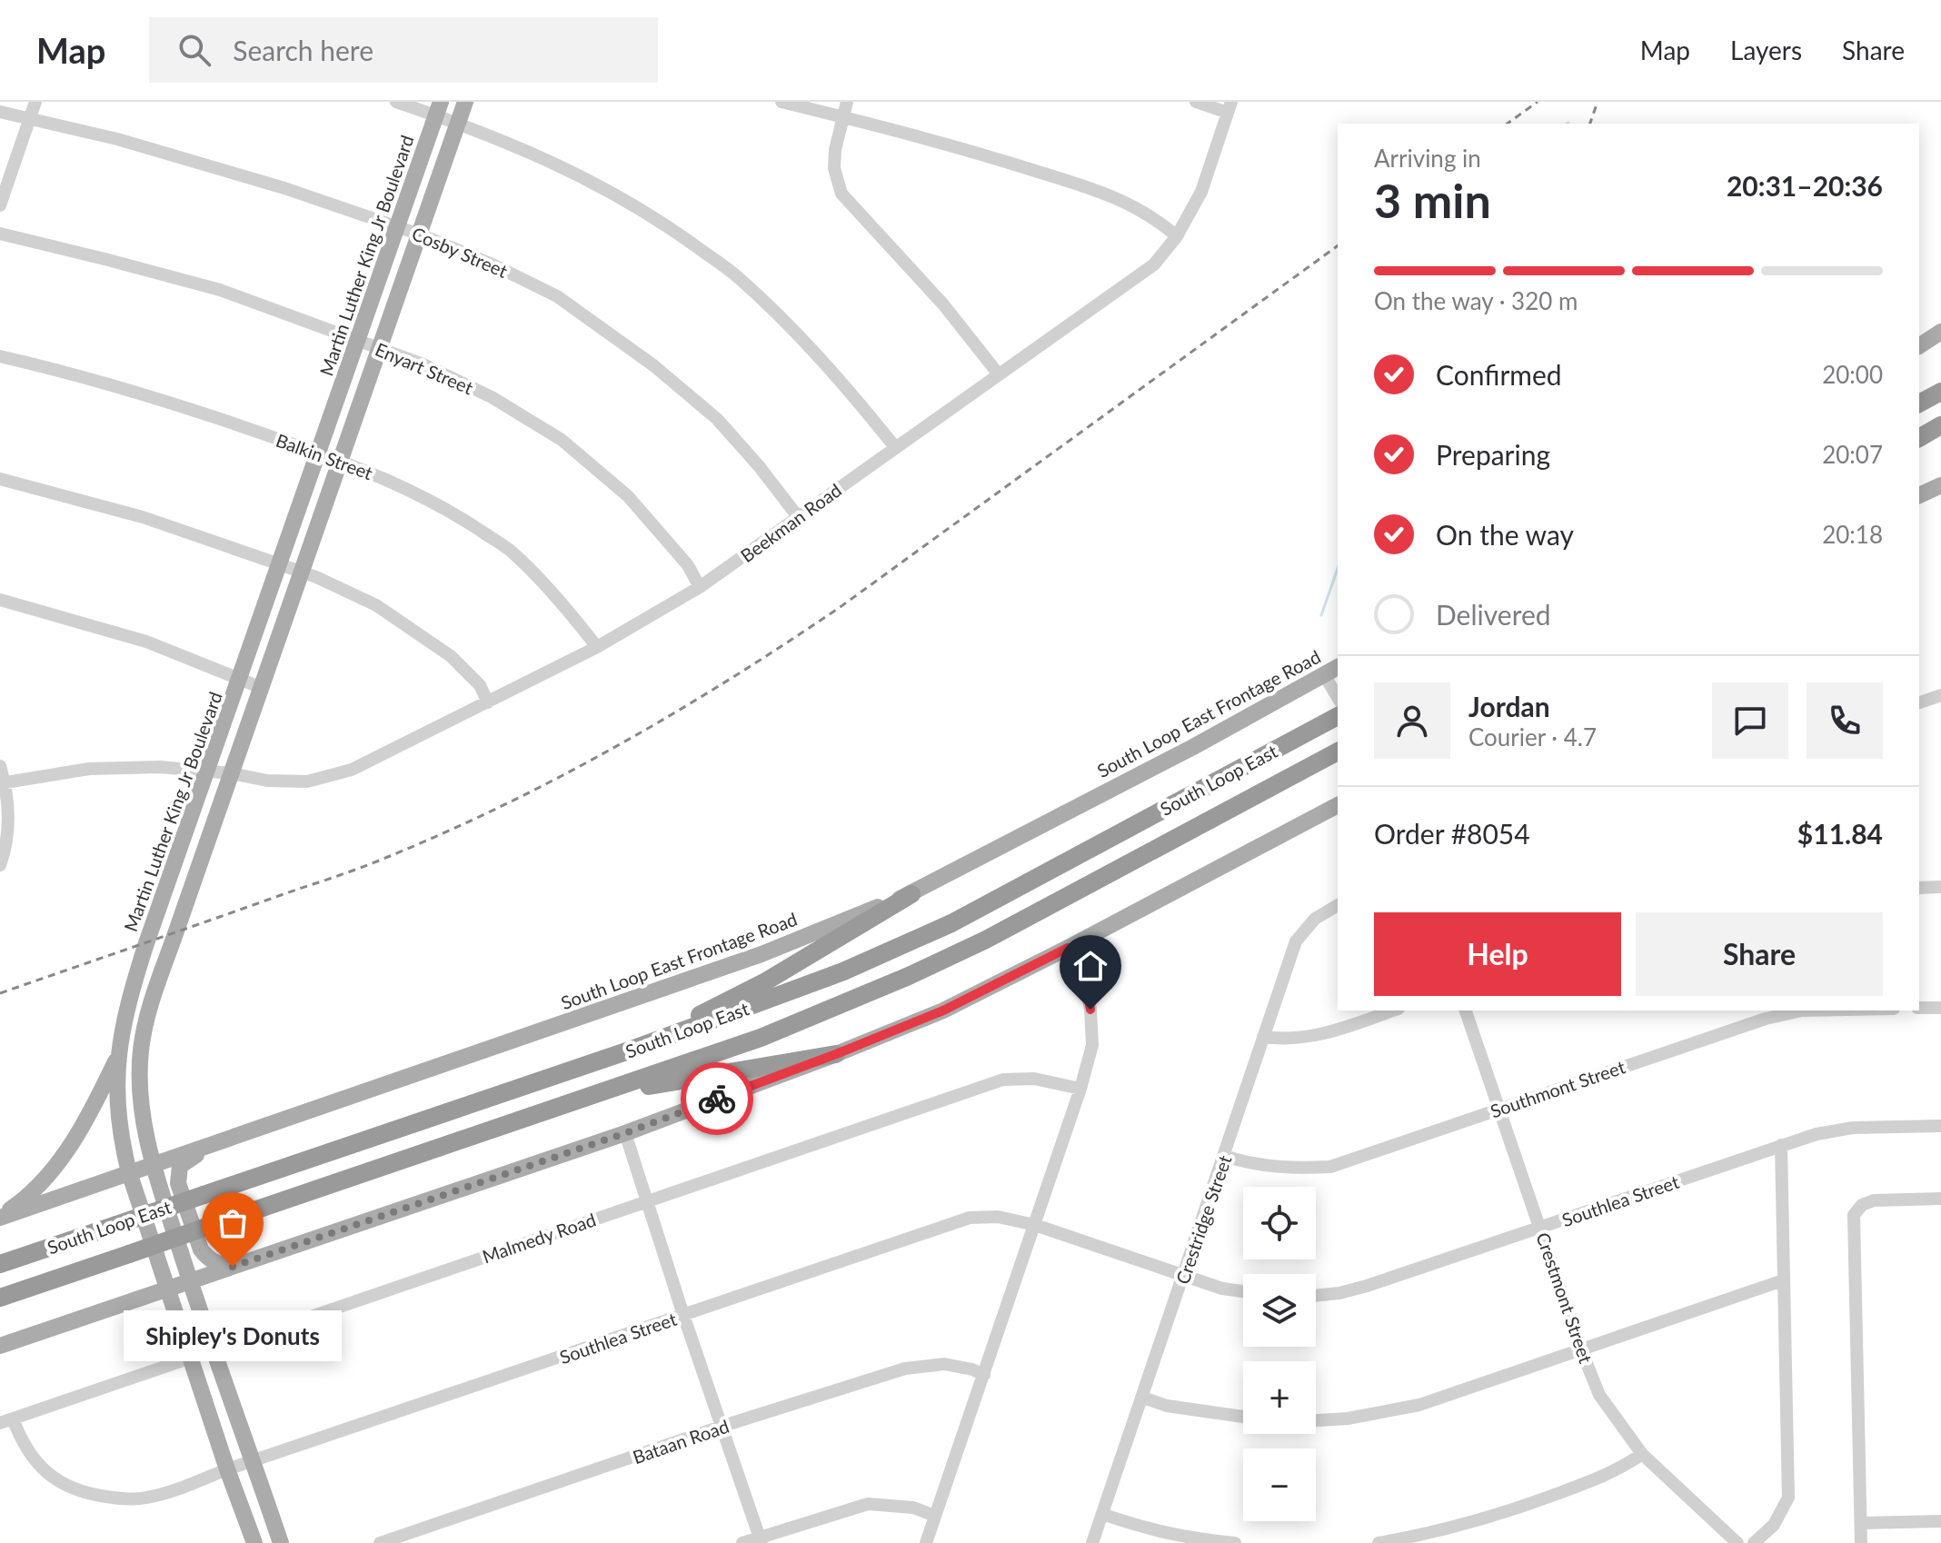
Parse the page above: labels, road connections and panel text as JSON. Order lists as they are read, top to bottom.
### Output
{
  "streets": {
    "highway": ["South Loop East"],
    "main road": ["Martin Luther King Jr Boulevard", "South Loop East Frontage Road"],
    "street": [
      "Cosby Street",
      "Enyart Street",
      "Balkin Street",
      "Beekman Road",
      "Southmont Street",
      "Southlea Street",
      "Crestridge Street",
      "Malmedy Road",
      "Crestmont Street",
      "Bataan Road"
    ]
  },
  "crossings": [
    ["Cosby Street", "Martin Luther King Jr Boulevard"],
    ["Cosby Street", "Beekman Road"],
    ["Martin Luther King Jr Boulevard", "Enyart Street"],
    ["Martin Luther King Jr Boulevard", "Balkin Street"],
    ["Martin Luther King Jr Boulevard", "Beekman Road"],
    ["Martin Luther King Jr Boulevard", "South Loop East Frontage Road"],
    ["Martin Luther King Jr Boulevard", "Southlea Street"],
    ["Martin Luther King Jr Boulevard", "Malmedy Road"],
    ["Enyart Street", "Beekman Road"],
    ["Balkin Street", "Beekman Road"],
    ["Southmont Street", "Crestridge Street"],
    ["Southmont Street", "Crestmont Street"],
    ["Southlea Street", "Crestridge Street"],
    ["Southlea Street", "Malmedy Road"],
    ["Southlea Street", "Crestmont Street"]
  ],
  "places": ["Shipley's Donuts"],
  "page": {
    "header": "Map",
    "search": "Search here",
    "nav": ["Map", "Layers", "Share"],
    "heading": ["3 min", "Arriving in", "20:31–20:36"],
    "panel": [
      "Jordan",
      "Courier · 4.7",
      "Order #8054",
      "$11.84"
    ],
    "bar": "On the way · 320 m",
    "list": [
      ["Confirmed", "20:00"],
      ["Preparing", "20:07"],
      ["On the way", "20:18"],
      "Delivered"
    ],
    "buttons": ["Help", "Share"],
    "map_buttons": ["+", "−"],
    "bubble": "Shipley's Donuts"
  }
}
